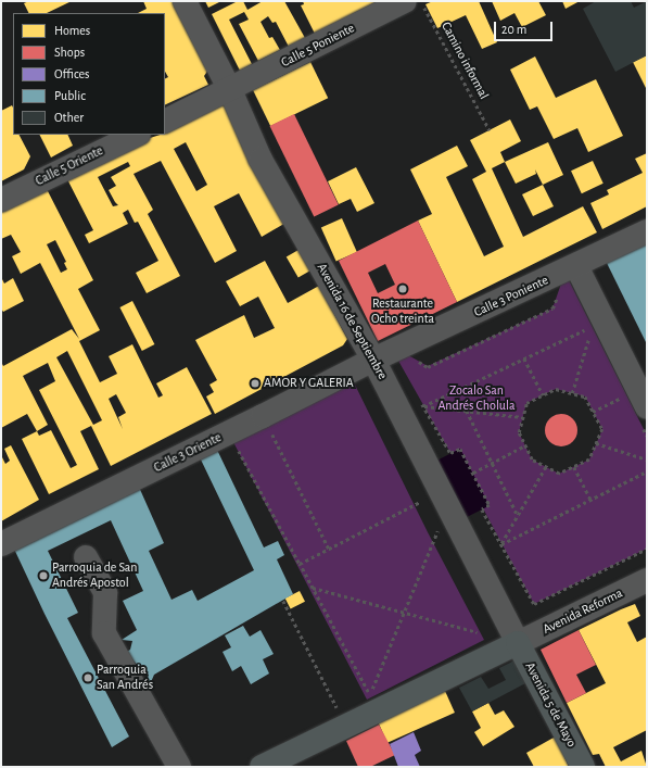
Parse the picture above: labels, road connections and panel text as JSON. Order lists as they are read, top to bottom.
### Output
{
  "streets": {
    "main road": ["Avenida 5 de Mayo"],
    "street": [
      "Calle 5 Poniente",
      "Calle 5 Oriente",
      "Calle 3 Poniente",
      "Avenida 16 de Septiembre",
      "Calle 3 Oriente",
      "Avenida Reforma"
    ],
    "path": ["Camino informal"]
  },
  "crossings": [
    ["Calle 5 Poniente", "Avenida 16 de Septiembre"],
    ["Calle 3 Poniente", "Avenida 16 de Septiembre"],
    ["Calle 3 Poniente", "Calle 3 Oriente"],
    ["Avenida 16 de Septiembre", "Calle 3 Oriente"],
    ["Avenida 16 de Septiembre", "Avenida Reforma"],
    ["Avenida 16 de Septiembre", "Avenida 5 de Mayo"],
    ["Avenida Reforma", "Avenida 5 de Mayo"]
  ],
  "parks": ["Zocalo San Andrés Cholula"],
  "places": [
    "Restaurante Ocho treinta",
    "AMOR Y GALERIA",
    "Parroquia de San Andrés Apostol",
    "Parroquia San Andrés"
  ],
  "legend": [
    "Homes",
    "Shops",
    "Offices",
    "Public",
    "Other"
  ],
  "scale_bar": "20 m"
}
